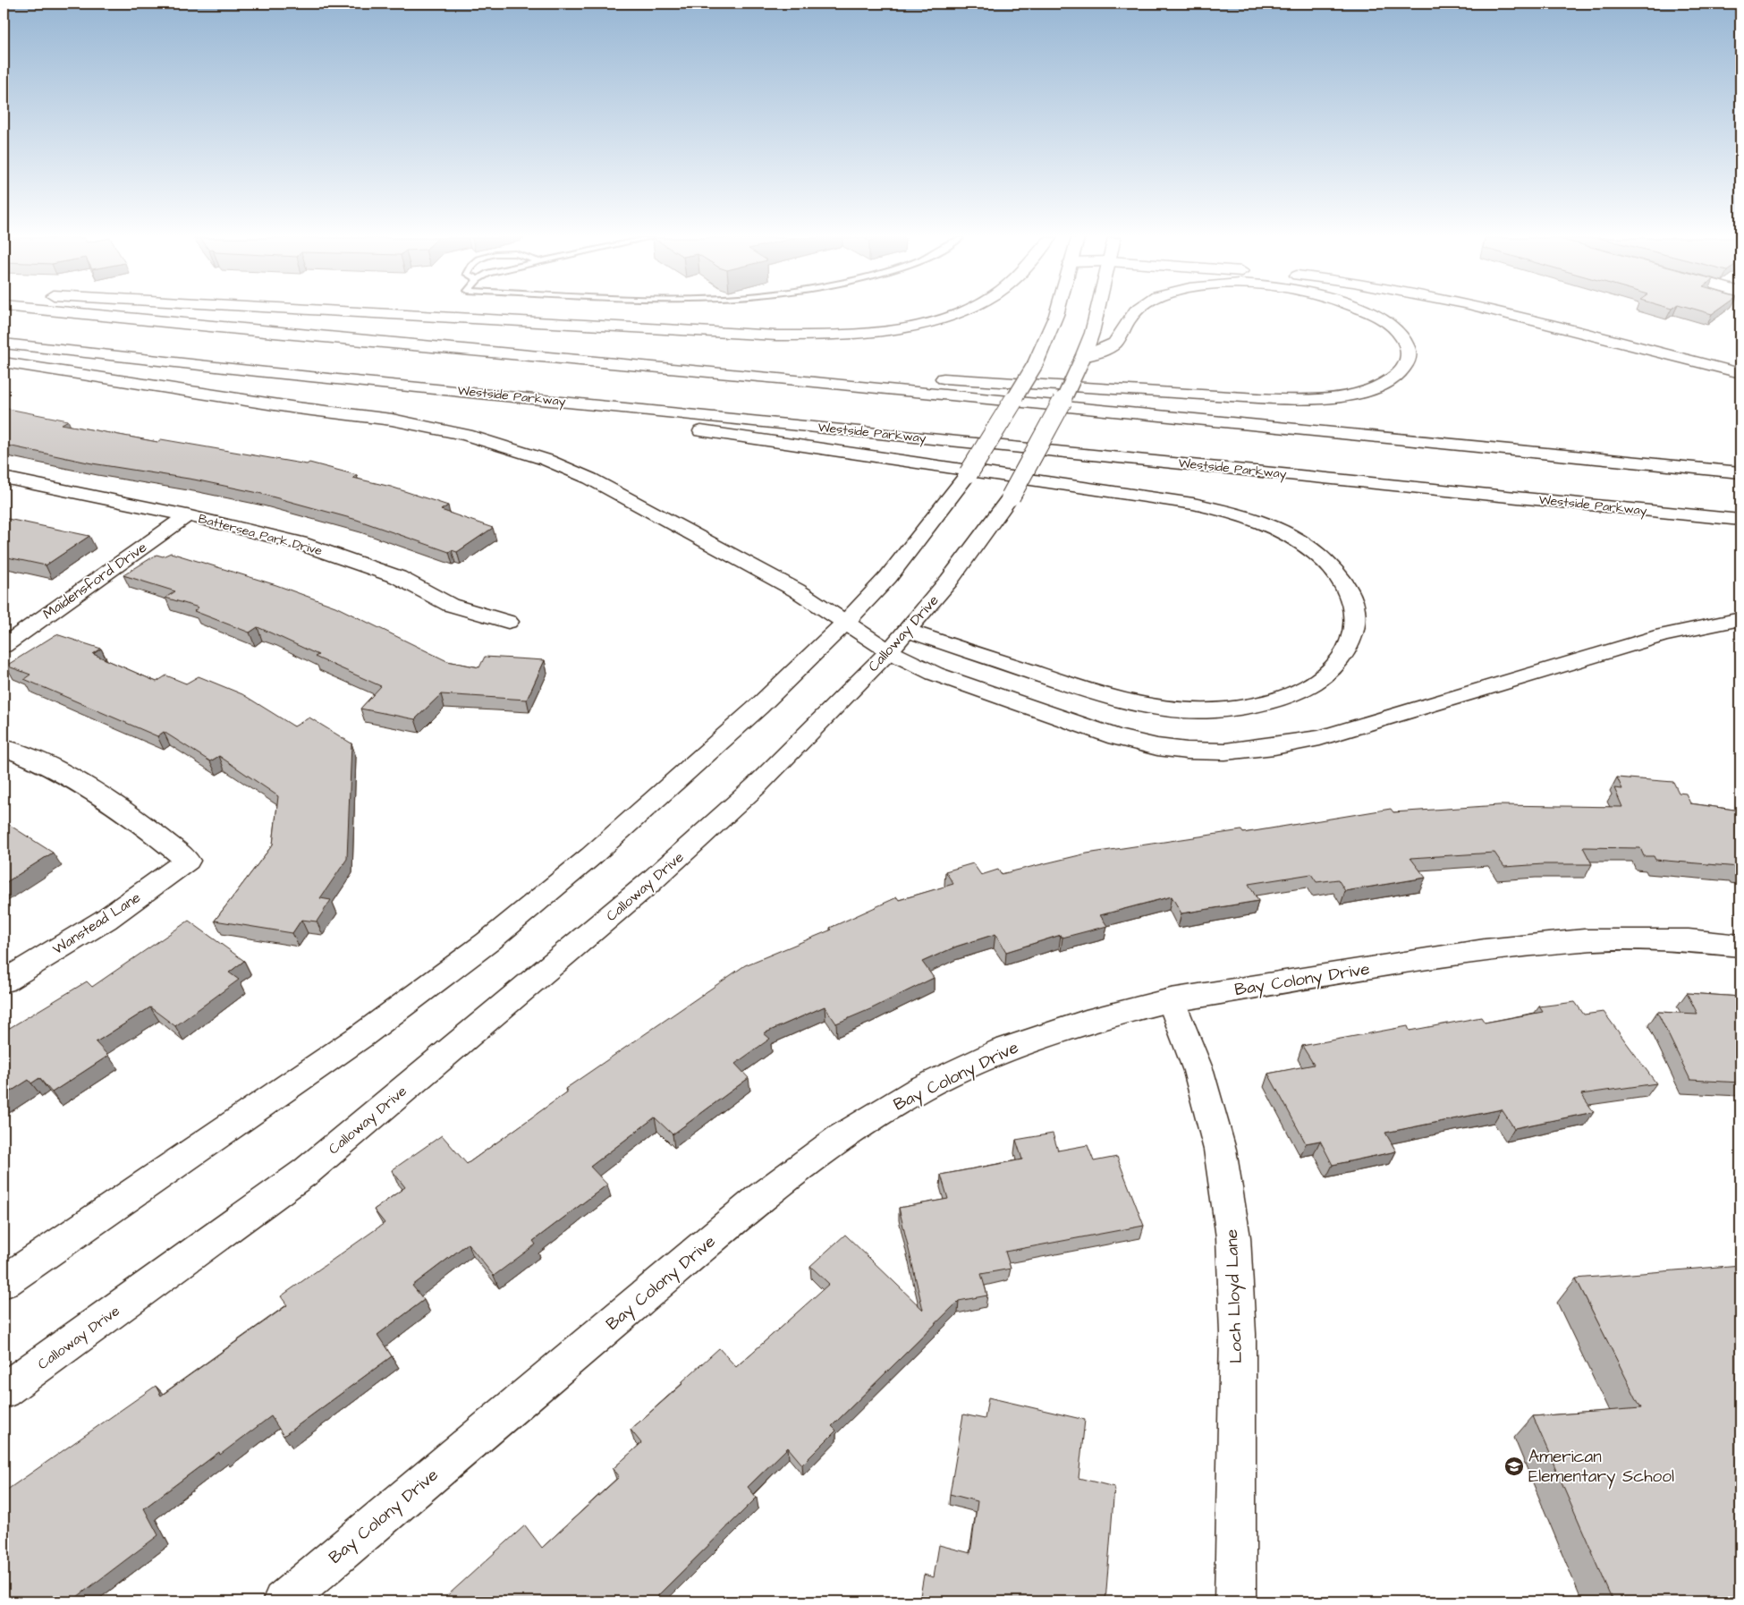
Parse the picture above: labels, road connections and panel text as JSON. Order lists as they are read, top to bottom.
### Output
{
  "streets": {
    "main road": [
      "Westside Parkway",
      "Battersea Park Drive",
      "Maidensford Drive",
      "Calloway Drive",
      "Wanstead Lane",
      "Bay Colony Drive",
      "Loch Lloyd Lane"
    ]
  },
  "crossings": [
    ["Battersea Park Drive", "Maidensford Drive"],
    ["Bay Colony Drive", "Loch Lloyd Lane"]
  ],
  "places": {
    "school or university": ["American Elementary School"]
  }
}
